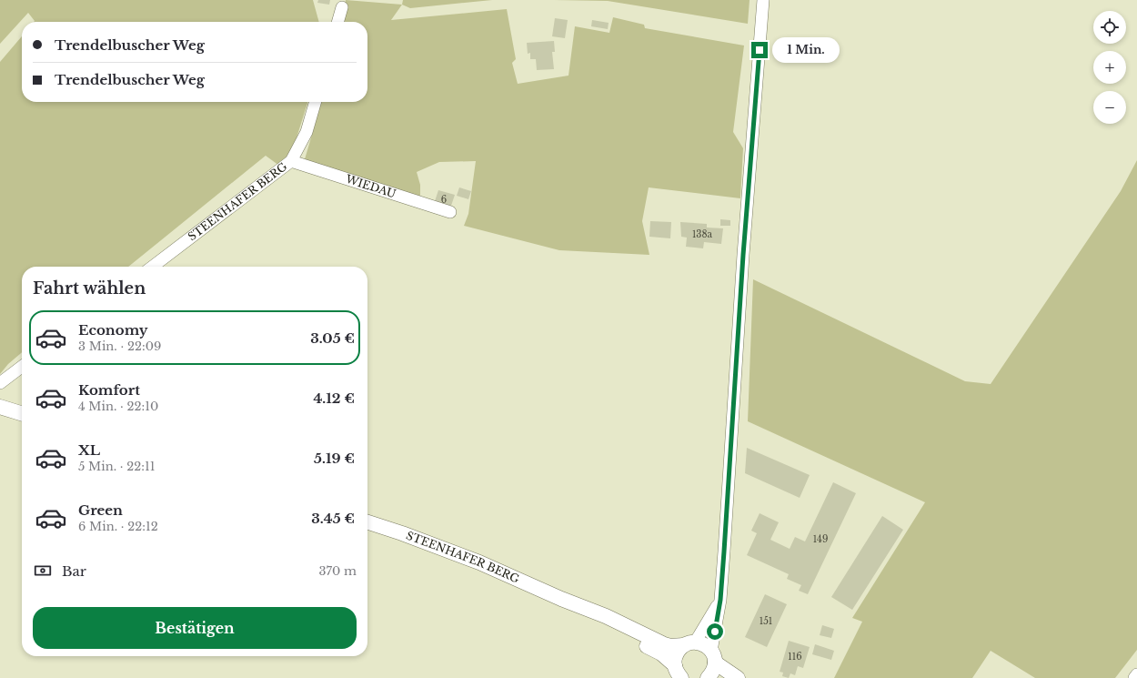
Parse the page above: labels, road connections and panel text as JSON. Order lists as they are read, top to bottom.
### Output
{
  "streets": {
    "street": ["WIEDAU", "STEENHAFER BERG"]
  },
  "crossings": [
    ["WIEDAU", "STEENHAFER BERG"]
  ],
  "house_numbers": [
    "6",
    "138a",
    "149",
    "151",
    "116"
  ],
  "page": {
    "map_buttons": ["+", "−"],
    "banner": ["Trendelbuscher Weg", "Trendelbuscher Weg"],
    "bubble": "1 Min.",
    "heading": "Fahrt wählen",
    "list": [
      {
        "name": "Economy",
        "note": "3 Min. · 22:09",
        "value": "3.05 €"
      },
      {
        "name": "Komfort",
        "note": "4 Min. · 22:10",
        "value": "4.12 €"
      },
      {
        "name": "XL",
        "note": "5 Min. · 22:11",
        "value": "5.19 €"
      },
      {
        "name": "Green",
        "note": "6 Min. · 22:12",
        "value": "3.45 €"
      }
    ],
    "pay": ["Bar", "370 m"],
    "buttons": "Bestätigen"
  }
}
